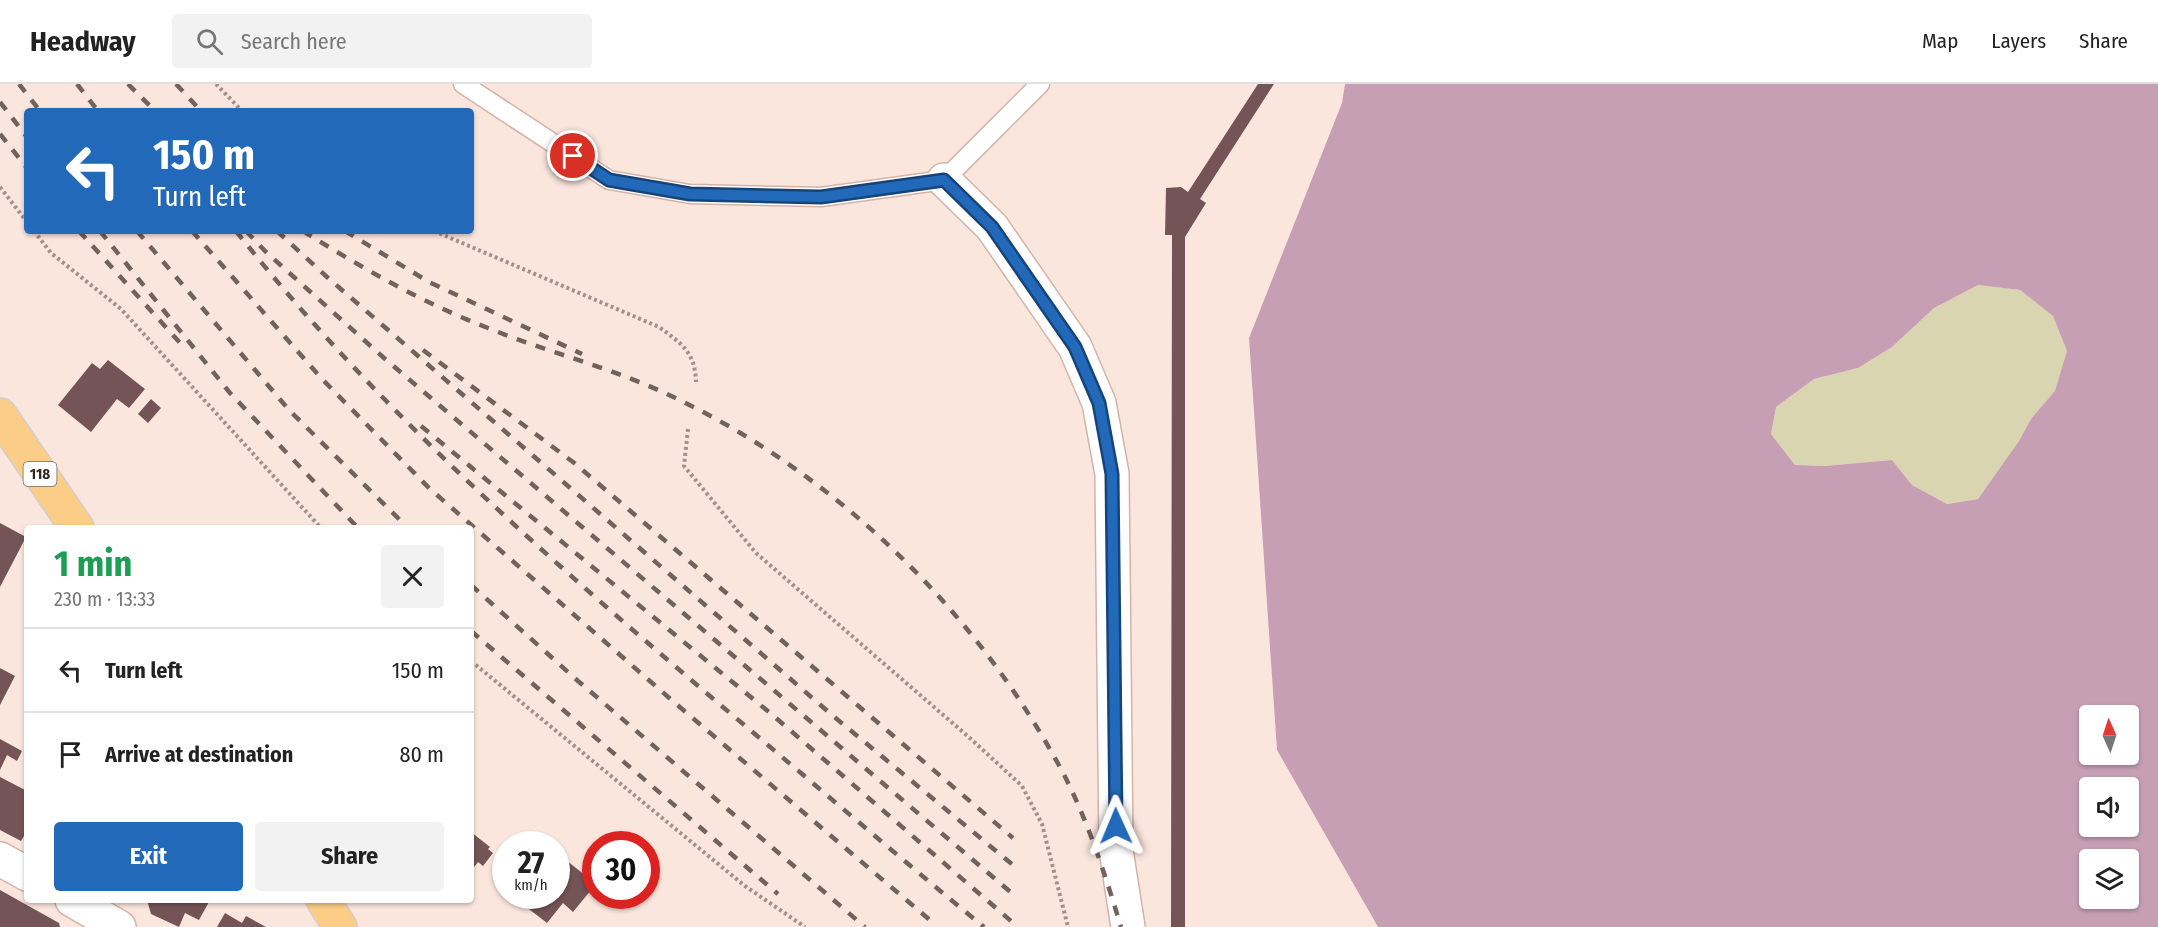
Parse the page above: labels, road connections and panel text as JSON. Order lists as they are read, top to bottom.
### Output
{
  "streets": {
    "main road": ["118"]
  },
  "north": "top",
  "page": {
    "header": "Headway",
    "search": "Search here",
    "nav": ["Map", "Layers", "Share"],
    "turn": ["150 m", "Turn left"],
    "heading": ["1 min", "230 m · 13:33"],
    "list": [
      {
        "name": "Turn left",
        "value": "150 m"
      },
      {
        "name": "Arrive at destination",
        "value": "80 m"
      }
    ],
    "buttons": ["Exit", "Share"],
    "speed": "27 km/h",
    "limit": "30"
  }
}
